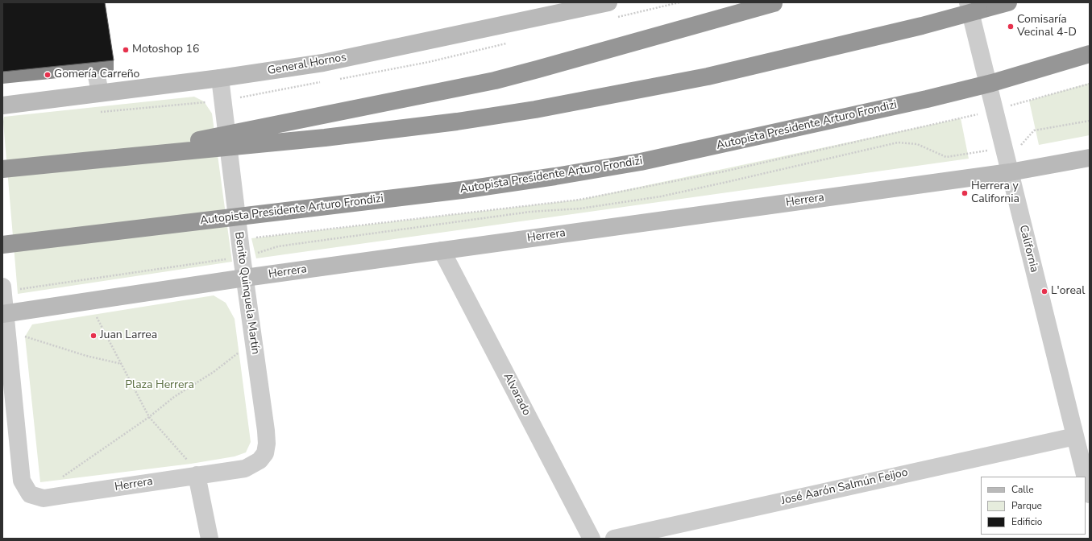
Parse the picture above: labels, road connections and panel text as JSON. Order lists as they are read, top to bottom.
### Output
{
  "streets": {
    "highway": ["Autopista Presidente Arturo Frondizi"],
    "street": [
      "General Hornos",
      "Herrera",
      "California",
      "Benito Quinquela Martín",
      "Alvarado",
      "José Aarón Salmún Feijoo"
    ]
  },
  "crossings": [
    ["General Hornos", "Benito Quinquela Martín"],
    ["Herrera", "California"],
    ["Herrera", "Benito Quinquela Martín"],
    ["Herrera", "Alvarado"],
    ["California", "José Aarón Salmún Feijoo"]
  ],
  "parks": ["Plaza Herrera"],
  "places": [
    "Comisaría Vecinal 4-D",
    "Motoshop 16",
    "Gomería Carreño",
    "Herrera y California",
    "L'oreal",
    "Juan Larrea"
  ],
  "legend": ["Calle", "Parque", "Edificio"]
}
